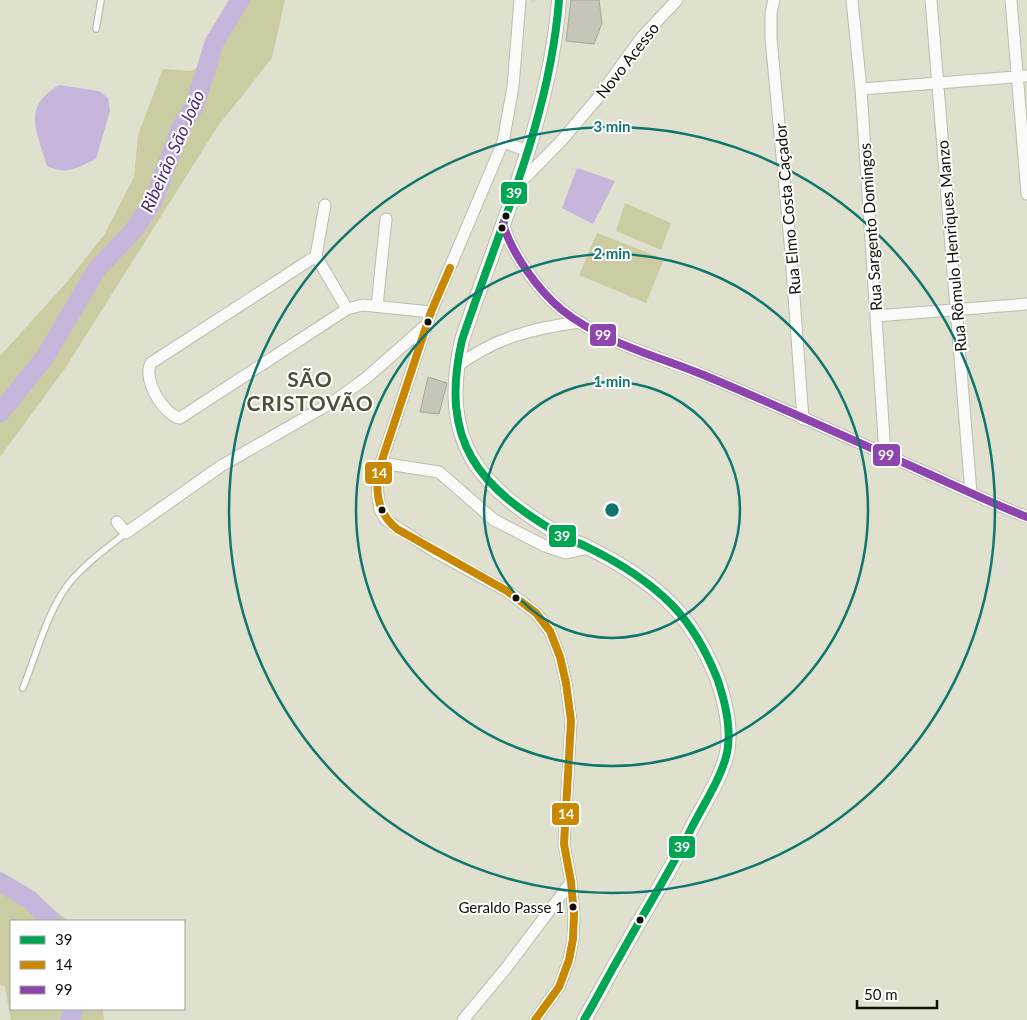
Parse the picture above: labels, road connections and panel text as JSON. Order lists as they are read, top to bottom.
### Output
{
  "streets": {
    "street": [
      "Novo Acesso",
      "Rua Elmo Costa Caçador",
      "Rua Sargento Domingos",
      "Rua Rômulo Henriques Manzo"
    ]
  },
  "districts": ["SÃO CRISTOVÃO"],
  "water": ["Ribeirão São João"],
  "places": ["Geraldo Passe 1"],
  "lines": ["transit line 39", "transit line 99", "transit line 14"],
  "legend": ["39", "14", "99"],
  "scale_bar": "50 m",
  "rings": ["3 min", "2 min", "1 min"]
}
